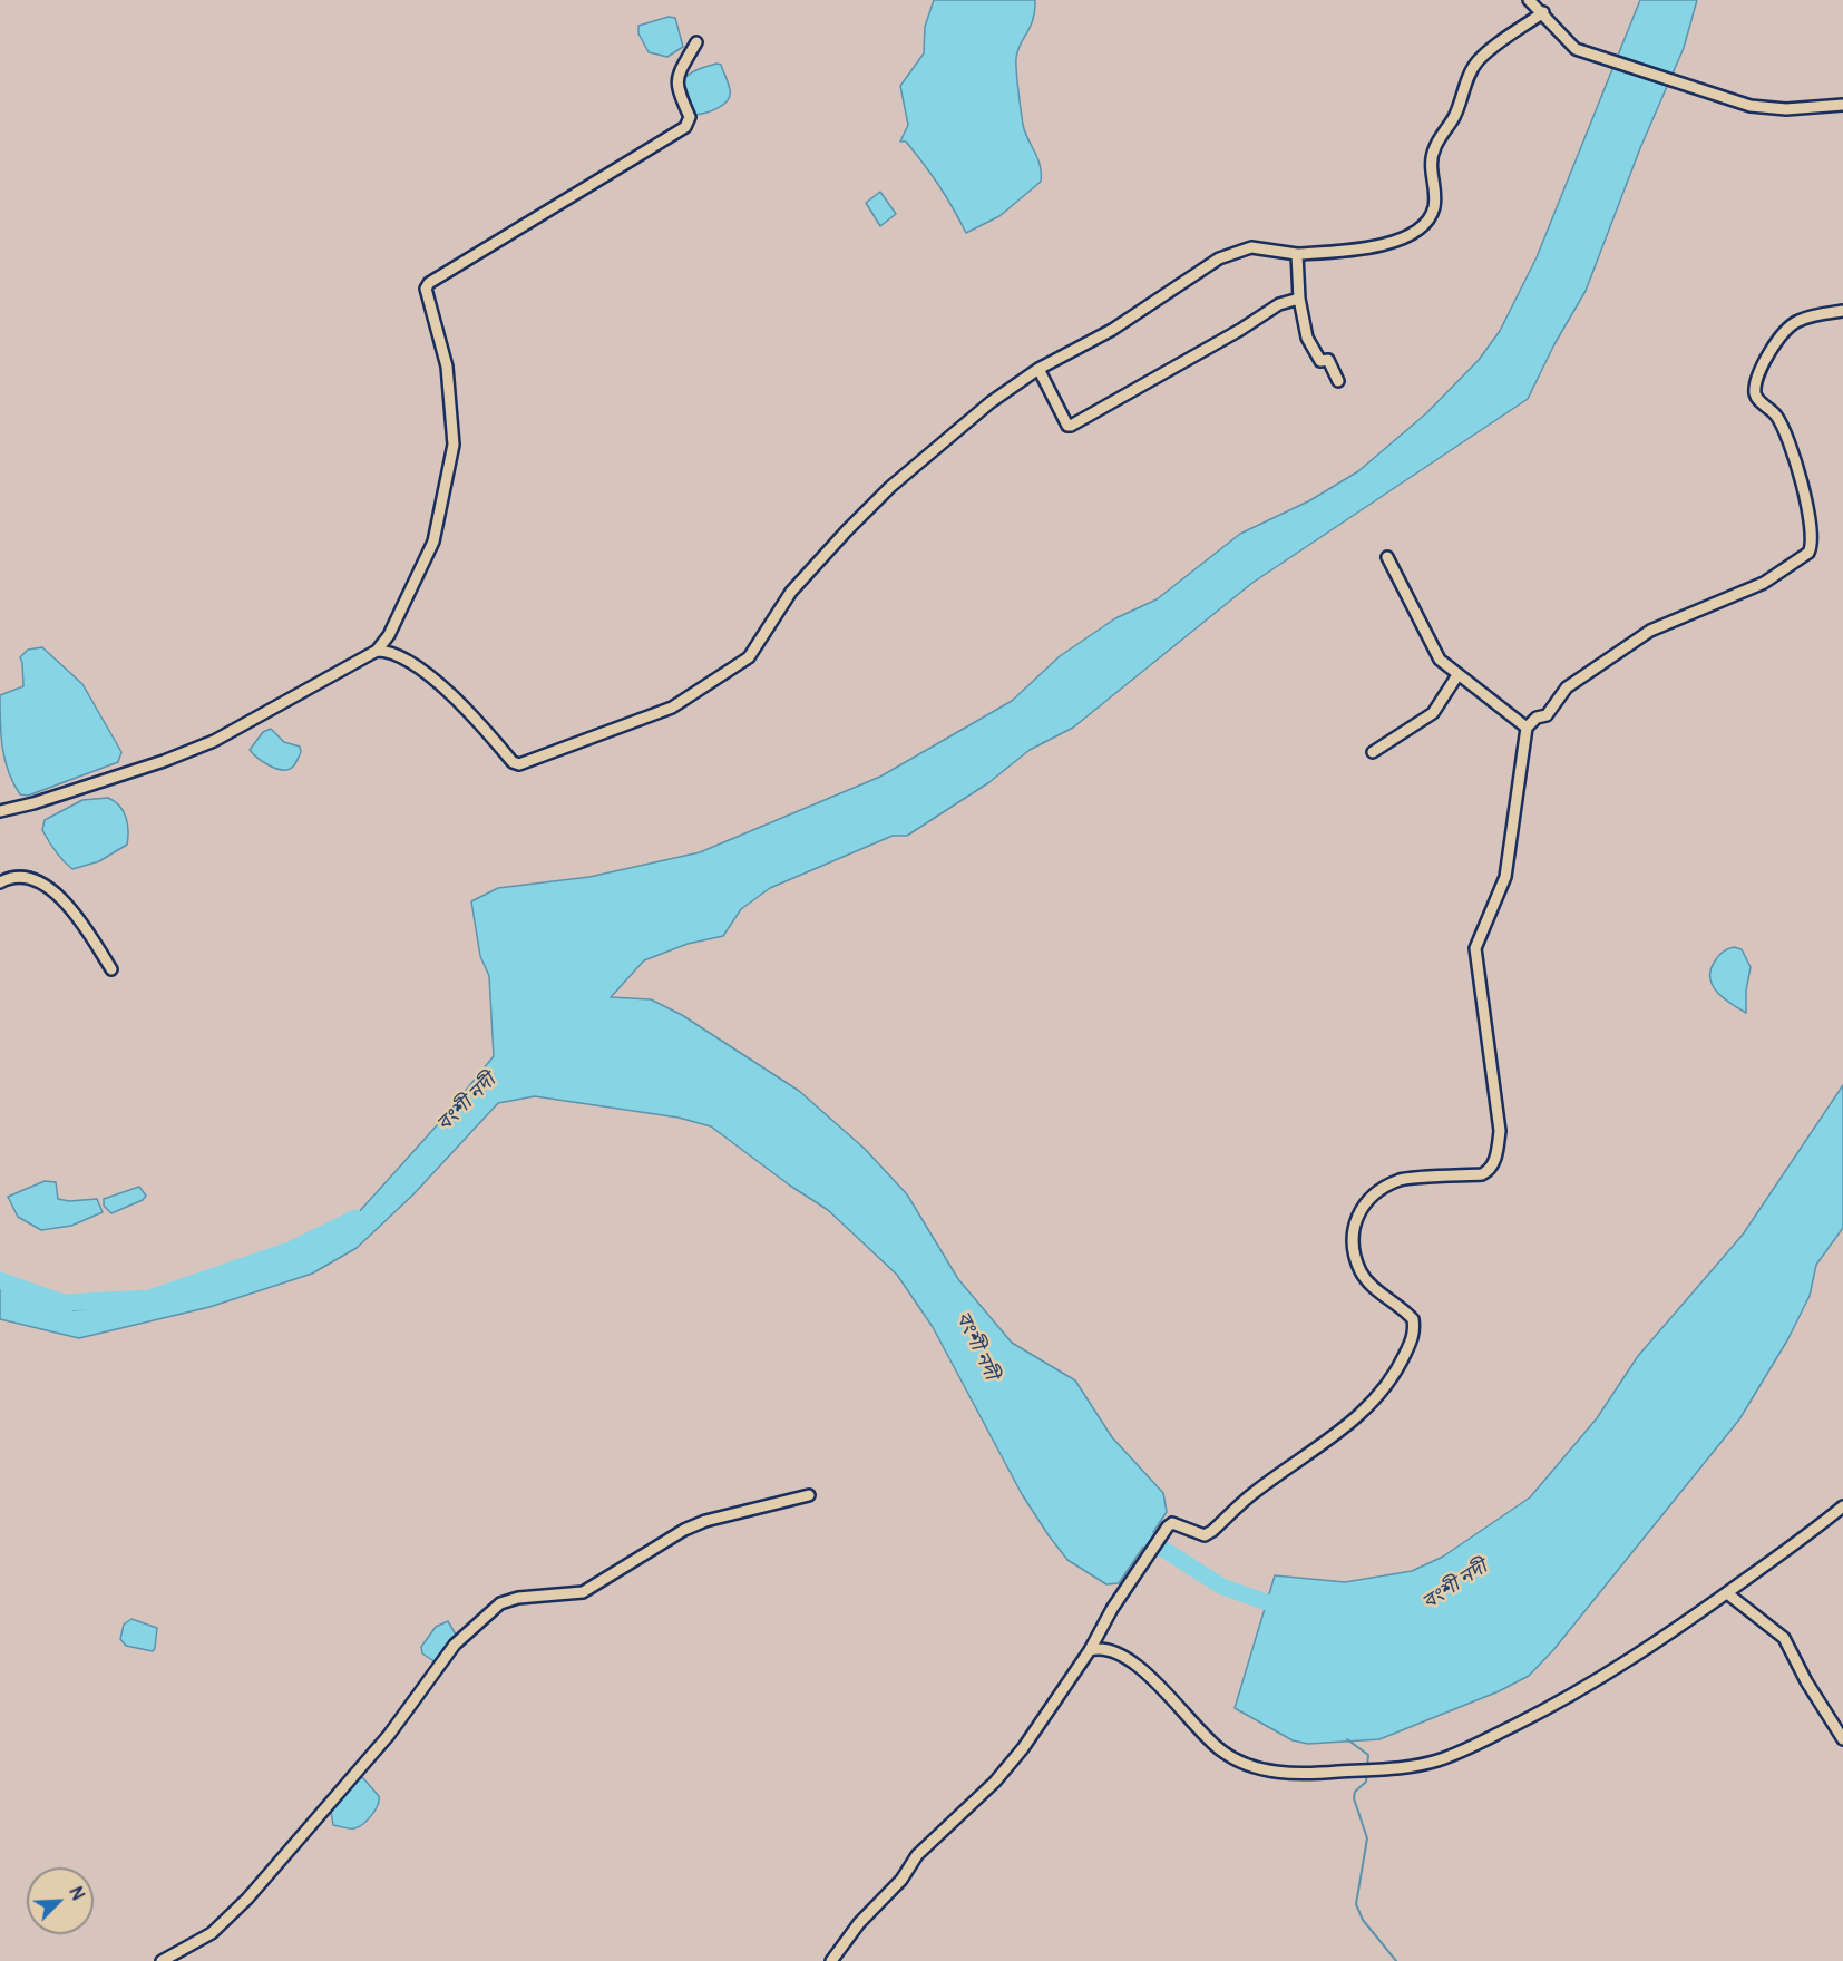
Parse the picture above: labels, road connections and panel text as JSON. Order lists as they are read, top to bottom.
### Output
{
  "water": ["বংশী নদী"],
  "north": "top right"
}
